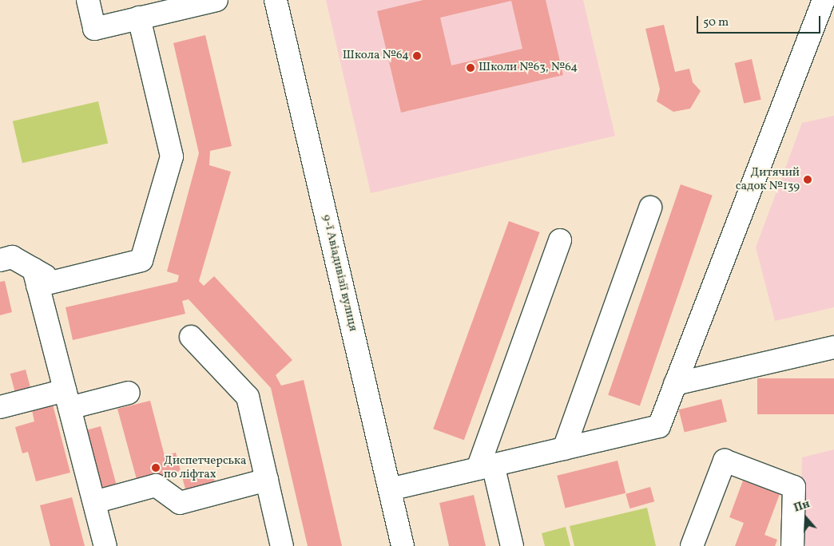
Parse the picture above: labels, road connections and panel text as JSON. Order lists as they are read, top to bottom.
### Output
{
  "streets": {
    "street": ["9-ї Авіадивізії вулиця"]
  },
  "places": [
    "Школа №64",
    "Школи №63, №64",
    "Дитячий садок №139",
    "Диспетчерська по ліфтах"
  ],
  "scale_bar": "50 m",
  "north": "top"
}
